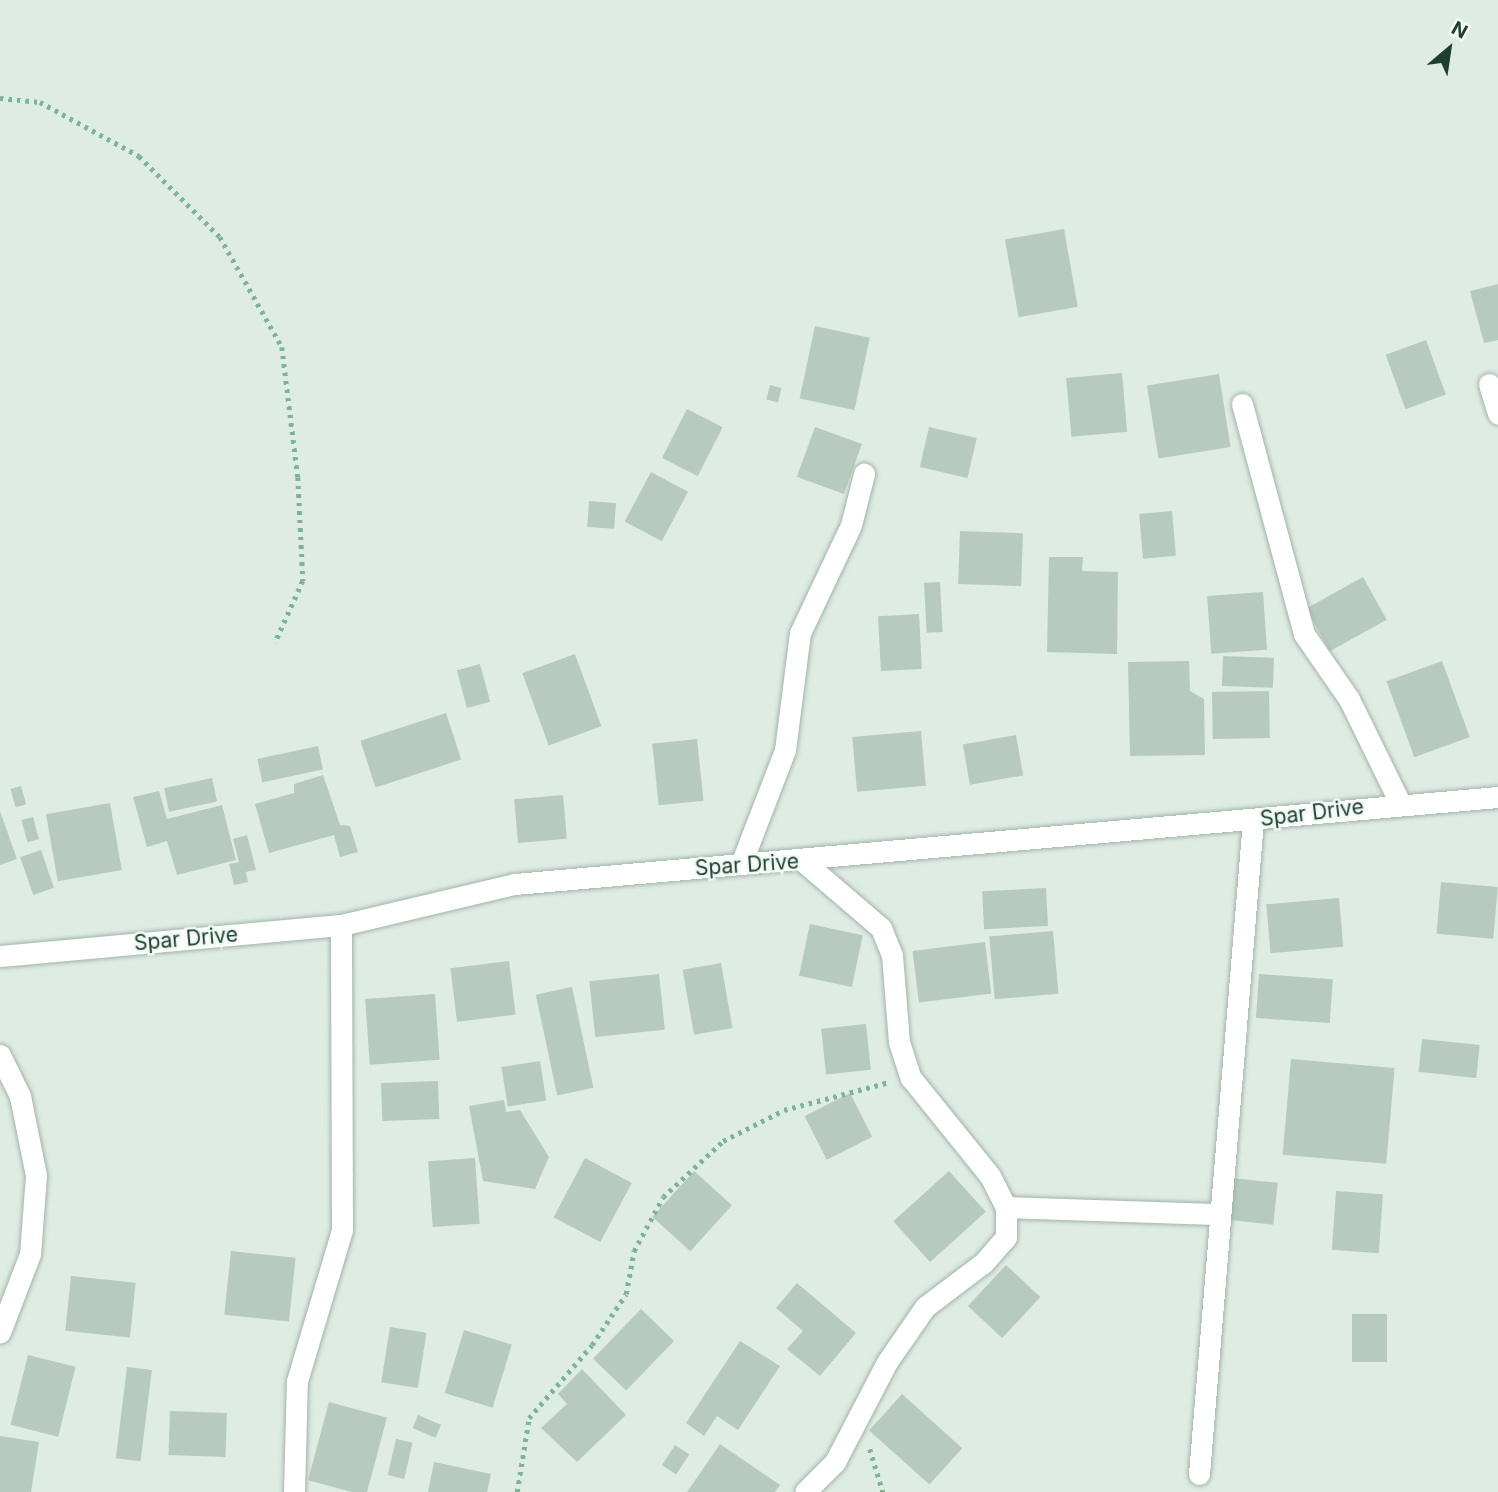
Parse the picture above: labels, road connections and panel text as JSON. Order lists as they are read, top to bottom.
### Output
{
  "streets": {
    "street": ["Spar Drive"]
  },
  "north": "top right"
}
